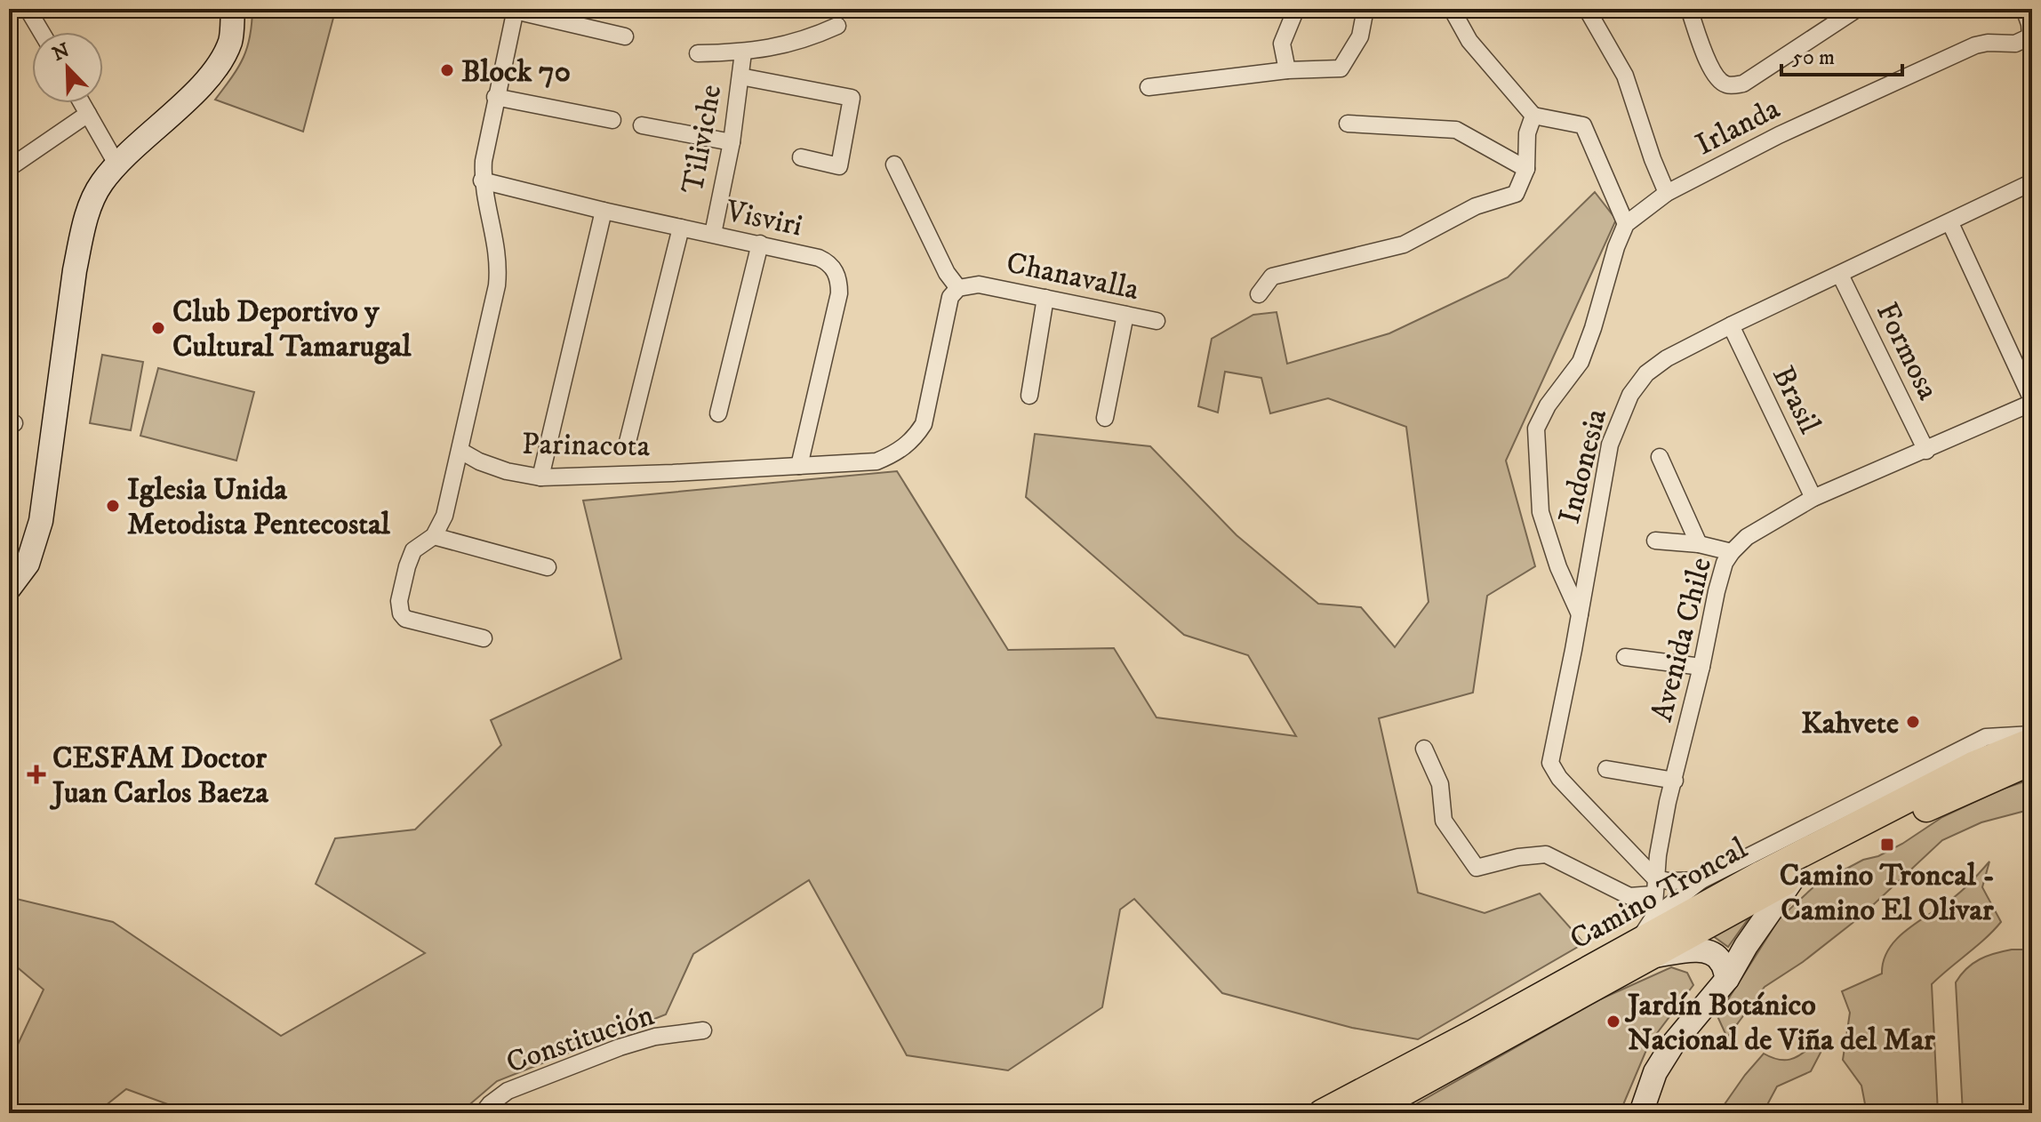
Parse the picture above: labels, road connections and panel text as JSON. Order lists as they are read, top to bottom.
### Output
{
  "streets": {
    "main road": ["Camino Troncal"],
    "street": [
      "Irlanda",
      "Tiliviche",
      "Visviri",
      "Chanavalla",
      "Formosa",
      "Brasil",
      "Parinacota",
      "Indonesia",
      "Avenida Chile",
      "Constitución"
    ]
  },
  "crossings": [
    ["Tiliviche", "Visviri"],
    ["Visviri", "Parinacota"],
    ["Chanavalla", "Parinacota"],
    ["Formosa", "Indonesia"],
    ["Formosa", "Avenida Chile"],
    ["Brasil", "Indonesia"],
    ["Brasil", "Avenida Chile"],
    ["Indonesia", "Avenida Chile"],
    ["Indonesia", "Camino Troncal"],
    ["Avenida Chile", "Camino Troncal"]
  ],
  "places": {
    "other": [
      "Block 70",
      "Club Deportivo y Cultural Tamarugal",
      "Iglesia Unida Metodista Pentecostal",
      "Kahvete",
      "Jardín Botánico Nacional de Viña del Mar"
    ],
    "health": ["CESFAM Doctor Juan Carlos Baeza"],
    "transit": ["Camino Troncal - Camino El Olivar"]
  },
  "scale_bar": "50 m",
  "north": "top left"
}
